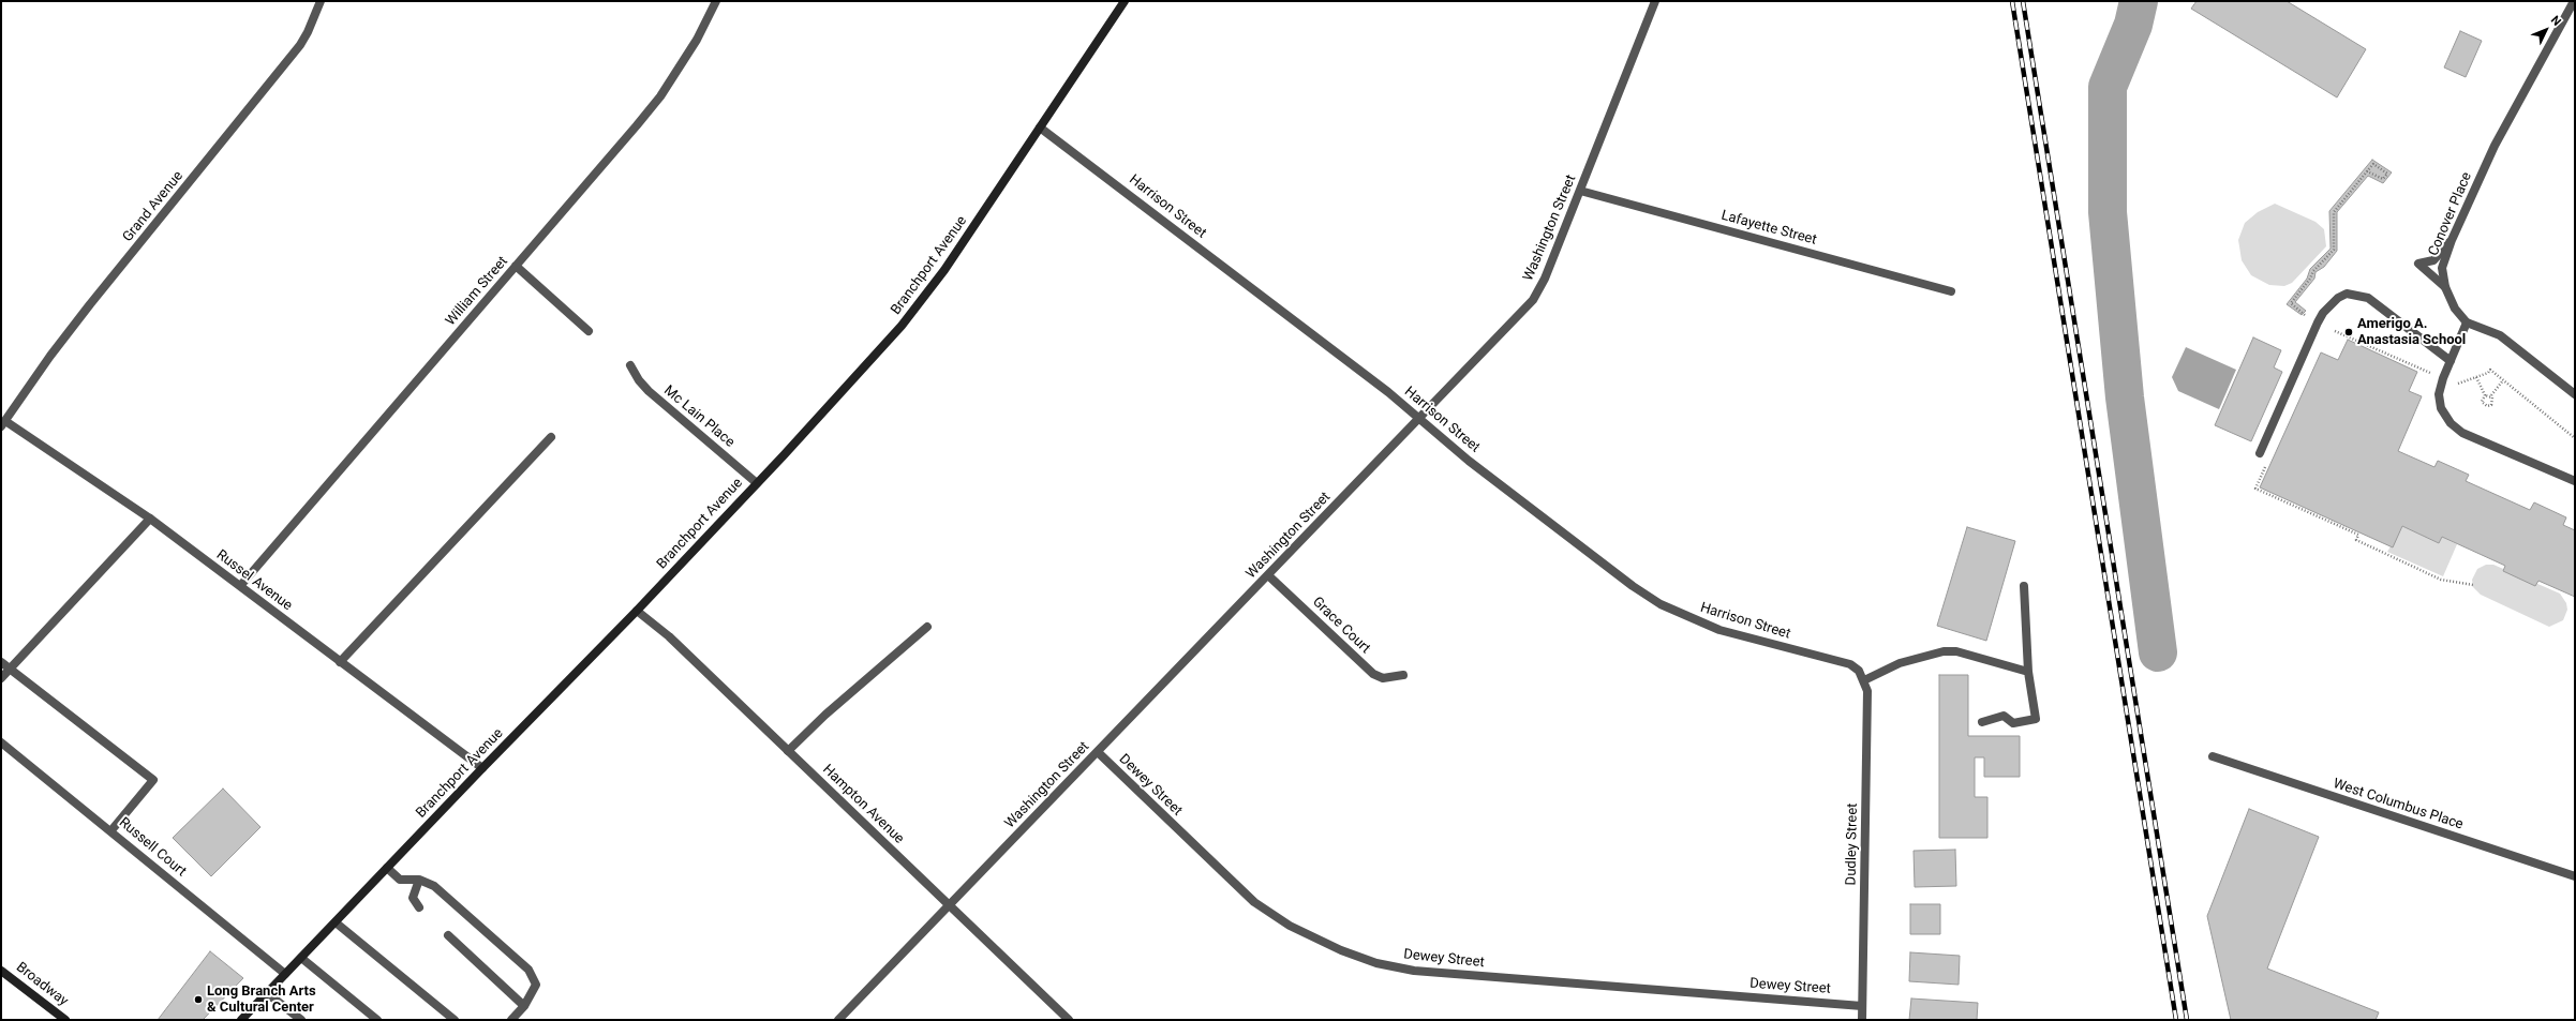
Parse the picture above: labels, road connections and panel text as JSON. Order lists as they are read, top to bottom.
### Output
{
  "streets": {
    "street": [
      "Grand Avenue",
      "Harrison Street",
      "Conover Place",
      "Washington Street",
      "Lafayette Street",
      "Branchport Avenue",
      "William Street",
      "Mc Lain Place",
      "Russel Avenue",
      "Grace Court",
      "Dewey Street",
      "Hampton Avenue",
      "West Columbus Place",
      "Dudley Street",
      "Russell Court",
      "Broadway"
    ]
  },
  "crossings": [
    ["Grand Avenue", "Russel Avenue"],
    ["Harrison Street", "Washington Street"],
    ["Harrison Street", "Branchport Avenue"],
    ["Harrison Street", "Dudley Street"],
    ["Washington Street", "Lafayette Street"],
    ["Washington Street", "Grace Court"],
    ["Washington Street", "Dewey Street"],
    ["Washington Street", "Hampton Avenue"],
    ["Branchport Avenue", "Mc Lain Place"],
    ["Branchport Avenue", "Russel Avenue"],
    ["Branchport Avenue", "Hampton Avenue"],
    ["Branchport Avenue", "Russell Court"],
    ["William Street", "Russel Avenue"],
    ["Dewey Street", "Dudley Street"]
  ],
  "places": ["Amerigo A. Anastasia School", "Long Branch Arts & Cultural Center"],
  "north": "top right"
}
